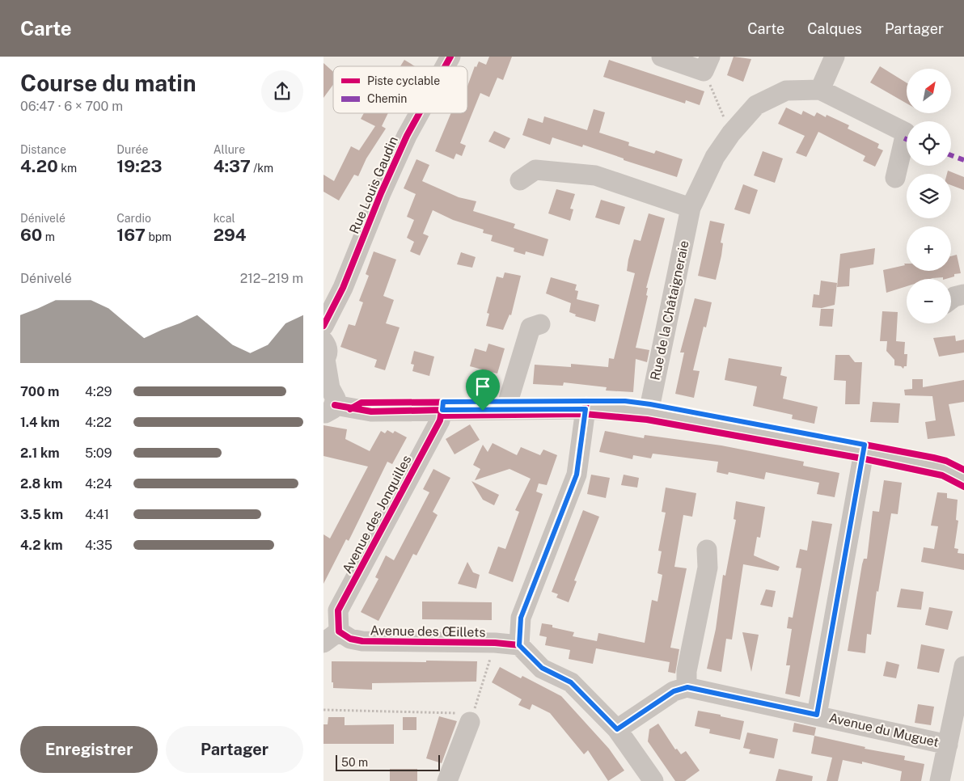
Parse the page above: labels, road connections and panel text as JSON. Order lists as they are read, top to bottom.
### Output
{
  "streets": {
    "street": [
      "Rue Louis Gaudin",
      "Rue de la Châtaigneraie",
      "Avenue des Jonquilles",
      "Avenue des Œillets",
      "Avenue du Muguet"
    ]
  },
  "crossings": [
    ["Avenue des Jonquilles", "Avenue des Œillets"]
  ],
  "legend": ["Piste cyclable", "Chemin"],
  "scale_bar": "50 m",
  "north": "top right",
  "page": {
    "header": "Carte",
    "nav": ["Carte", "Calques", "Partager"],
    "heading": ["Course du matin", "06:47 · 6 × 700 m"],
    "map_buttons": ["+", "−"],
    "stats": [
      ["Distance", "4.20 km"],
      ["Durée", "19:23"],
      ["Allure", "4:37 /km"],
      ["Dénivelé", "60 m"],
      ["Cardio", "167 bpm"],
      ["kcal", "294"]
    ],
    "chart": ["Dénivelé", "212–219 m"],
    "list": [
      {
        "name": "700 m",
        "note": "4:29"
      },
      {
        "name": "1.4 km",
        "note": "4:22"
      },
      {
        "name": "2.1 km",
        "note": "5:09"
      },
      {
        "name": "2.8 km",
        "note": "4:24"
      },
      {
        "name": "3.5 km",
        "note": "4:41"
      },
      {
        "name": "4.2 km",
        "note": "4:35"
      }
    ],
    "buttons": ["Enregistrer", "Partager"],
    "scale": "50 m"
  }
}
